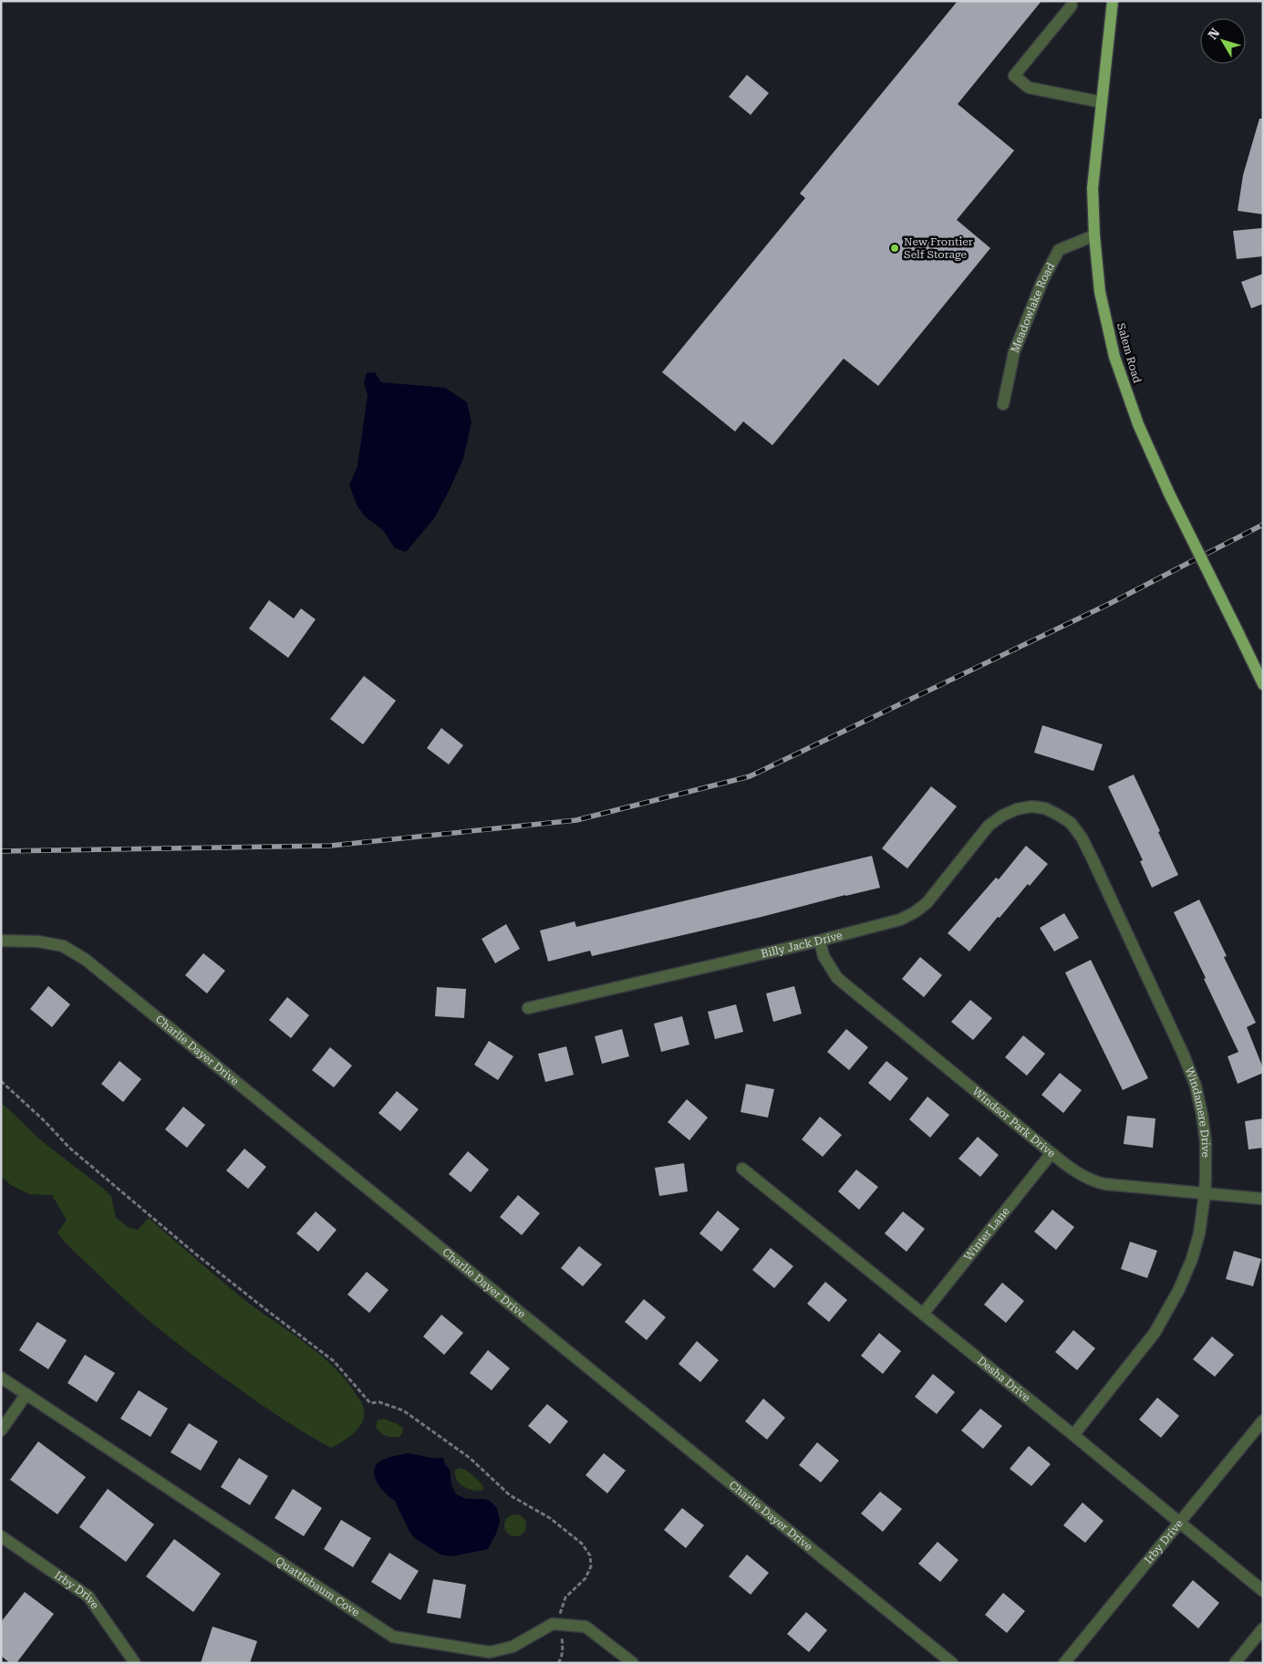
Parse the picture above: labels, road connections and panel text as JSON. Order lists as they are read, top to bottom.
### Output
{
  "streets": {
    "main road": ["Salem Road"],
    "street": [
      "Meadowlake Road",
      "Billy Jack Drive",
      "Charlie Dayer Drive",
      "Windamere Drive",
      "Windsor Park Drive",
      "Winter Lane",
      "Desha Drive",
      "Irby Drive",
      "Quattlebaum Cove"
    ]
  },
  "crossings": [
    ["Meadowlake Road", "Salem Road"],
    ["Billy Jack Drive", "Windamere Drive"],
    ["Billy Jack Drive", "Windsor Park Drive"],
    ["Windamere Drive", "Windsor Park Drive"],
    ["Windamere Drive", "Desha Drive"],
    ["Windsor Park Drive", "Winter Lane"],
    ["Winter Lane", "Desha Drive"],
    ["Desha Drive", "Irby Drive"]
  ],
  "places": ["New Frontier Self Storage"],
  "north": "top left"
}
